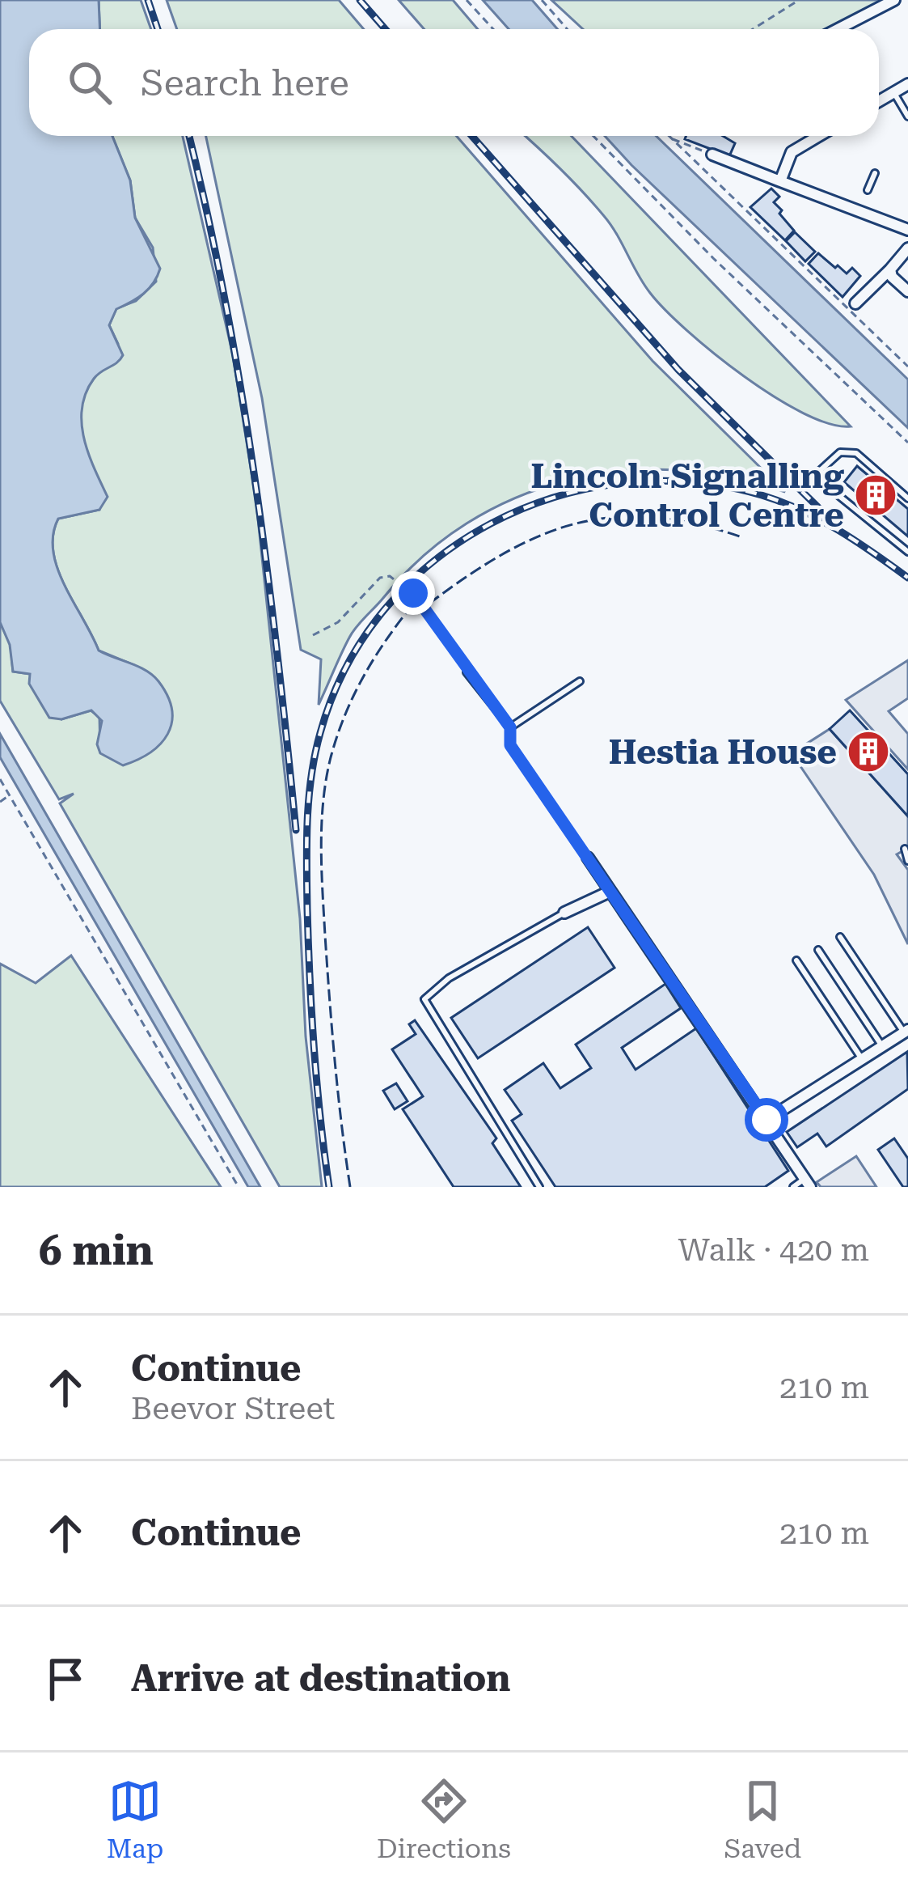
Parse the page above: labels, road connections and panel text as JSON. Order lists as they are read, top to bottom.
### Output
{
  "places": {
    "building": ["Lincoln Signalling Control Centre", "Hestia House"]
  },
  "page": {
    "search": "Search here",
    "heading": ["6 min", "Walk · 420 m"],
    "list": [
      ["Continue", "Beevor Street", "210 m"],
      ["Continue", "210 m"],
      "Arrive at destination"
    ],
    "nav": ["Map", "Directions", "Saved"]
  }
}
